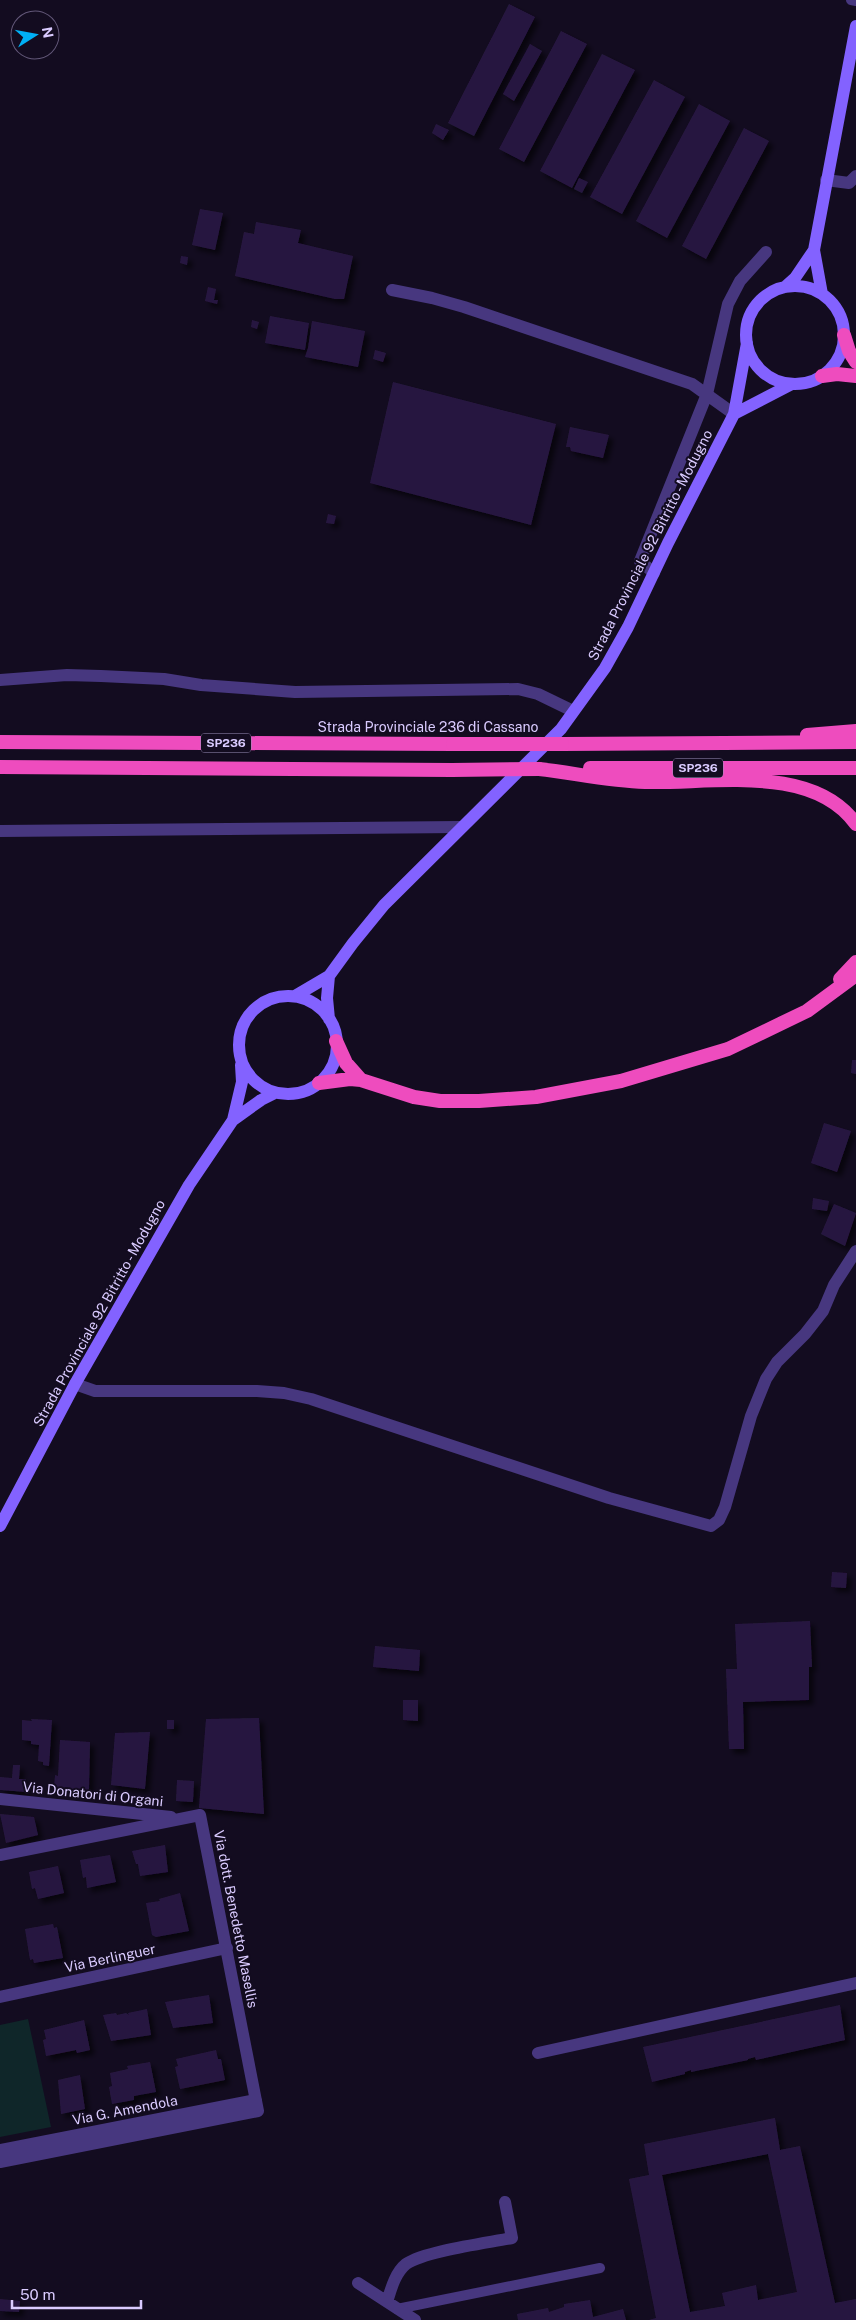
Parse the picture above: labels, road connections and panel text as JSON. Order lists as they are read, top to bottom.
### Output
{
  "streets": {
    "highway": ["Strada Provinciale 236 di Cassano", "SP236"],
    "main road": ["Strada Provinciale 92 Bitritto - Modugno"],
    "street": [
      "Via Donatori di Organi",
      "Via dott. Benedetto Masellis",
      "Via Berlinguer",
      "Via G. Amendola"
    ]
  },
  "crossings": [
    ["Via Donatori di Organi", "Via dott. Benedetto Masellis"],
    ["Via dott. Benedetto Masellis", "Via Berlinguer"],
    ["Via dott. Benedetto Masellis", "Via G. Amendola"]
  ],
  "scale_bar": "50 m",
  "north": "right"
}
